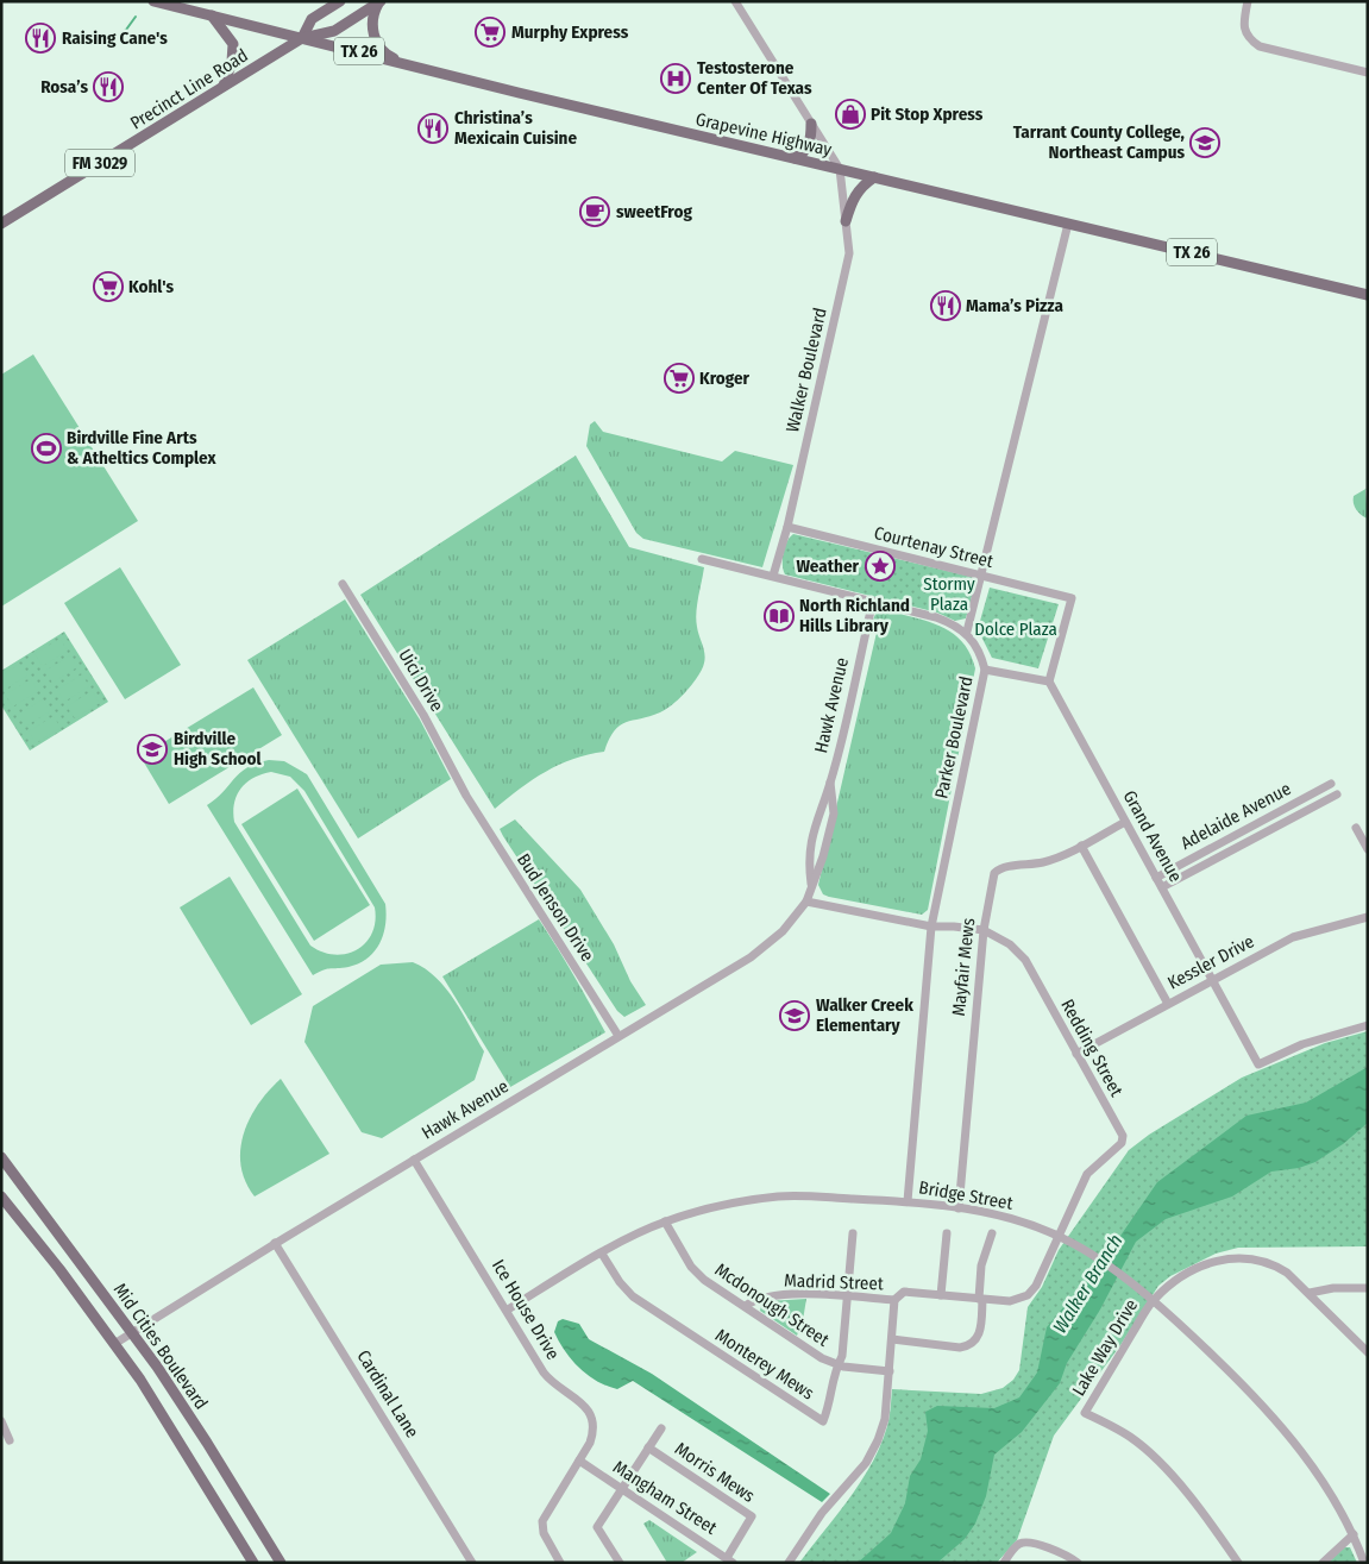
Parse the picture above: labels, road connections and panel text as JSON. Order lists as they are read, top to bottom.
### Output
{
  "streets": {
    "main road": [
      "TX 26",
      "Precinct Line Road",
      "Grapevine Highway",
      "FM 3029",
      "Mid Cities Boulevard"
    ],
    "street": [
      "Walker Boulevard",
      "Courtenay Street",
      "Uici Drive",
      "Hawk Avenue",
      "Parker Boulevard",
      "Adelaide Avenue",
      "Grand Avenue",
      "Bud Jenson Drive",
      "Kessler Drive",
      "Mayfair Mews",
      "Redding Street",
      "Bridge Street",
      "Madrid Street",
      "Mcdonough Street",
      "Ice House Drive",
      "Lake Way Drive",
      "Monterey Mews",
      "Cardinal Lane",
      "Morris Mews",
      "Mangham Street"
    ]
  },
  "crossings": [
    ["Precinct Line Road", "Grapevine Highway"],
    ["Grapevine Highway", "Walker Boulevard"],
    ["Walker Boulevard", "Courtenay Street"],
    ["Courtenay Street", "Grand Avenue"],
    ["Uici Drive", "Bud Jenson Drive"],
    ["Hawk Avenue", "Bud Jenson Drive"],
    ["Hawk Avenue", "Redding Street"],
    ["Hawk Avenue", "Ice House Drive"],
    ["Hawk Avenue", "Mid Cities Boulevard"],
    ["Hawk Avenue", "Cardinal Lane"],
    ["Parker Boulevard", "Redding Street"],
    ["Parker Boulevard", "Bridge Street"],
    ["Adelaide Avenue", "Grand Avenue"],
    ["Grand Avenue", "Kessler Drive"],
    ["Grand Avenue", "Mayfair Mews"],
    ["Kessler Drive", "Redding Street"],
    ["Mayfair Mews", "Redding Street"],
    ["Mayfair Mews", "Bridge Street"],
    ["Redding Street", "Bridge Street"],
    ["Redding Street", "Madrid Street"],
    ["Bridge Street", "Madrid Street"],
    ["Bridge Street", "Mcdonough Street"],
    ["Bridge Street", "Ice House Drive"],
    ["Bridge Street", "Lake Way Drive"],
    ["Bridge Street", "Monterey Mews"],
    ["Madrid Street", "Mcdonough Street"],
    ["Madrid Street", "Monterey Mews"],
    ["Mcdonough Street", "Monterey Mews"],
    ["Ice House Drive", "Mangham Street"],
    ["Morris Mews", "Mangham Street"]
  ],
  "water": ["Walker Branch"],
  "parks": ["Stormy Plaza", "Dolce Plaza"],
  "places": {
    "supermarket": ["Murphy Express", "Kohl's", "Kroger"],
    "restaurant": [
      "Raising Cane's",
      "Rosa’s",
      "Christina’s Mexicain Cuisine",
      "Mama’s Pizza"
    ],
    "hospital": ["Testosterone Center Of Texas"],
    "shop": ["Pit Stop Xpress"],
    "school or university": ["Tarrant County College, Northeast Campus", "Birdville High School", "Walker Creek Elementary"],
    "cafe": ["sweetFrog"],
    "sports": ["Birdville Fine Arts & Atheltics Complex"],
    "place": ["Weather"],
    "library": ["North Richland Hills Library"]
  }
}
